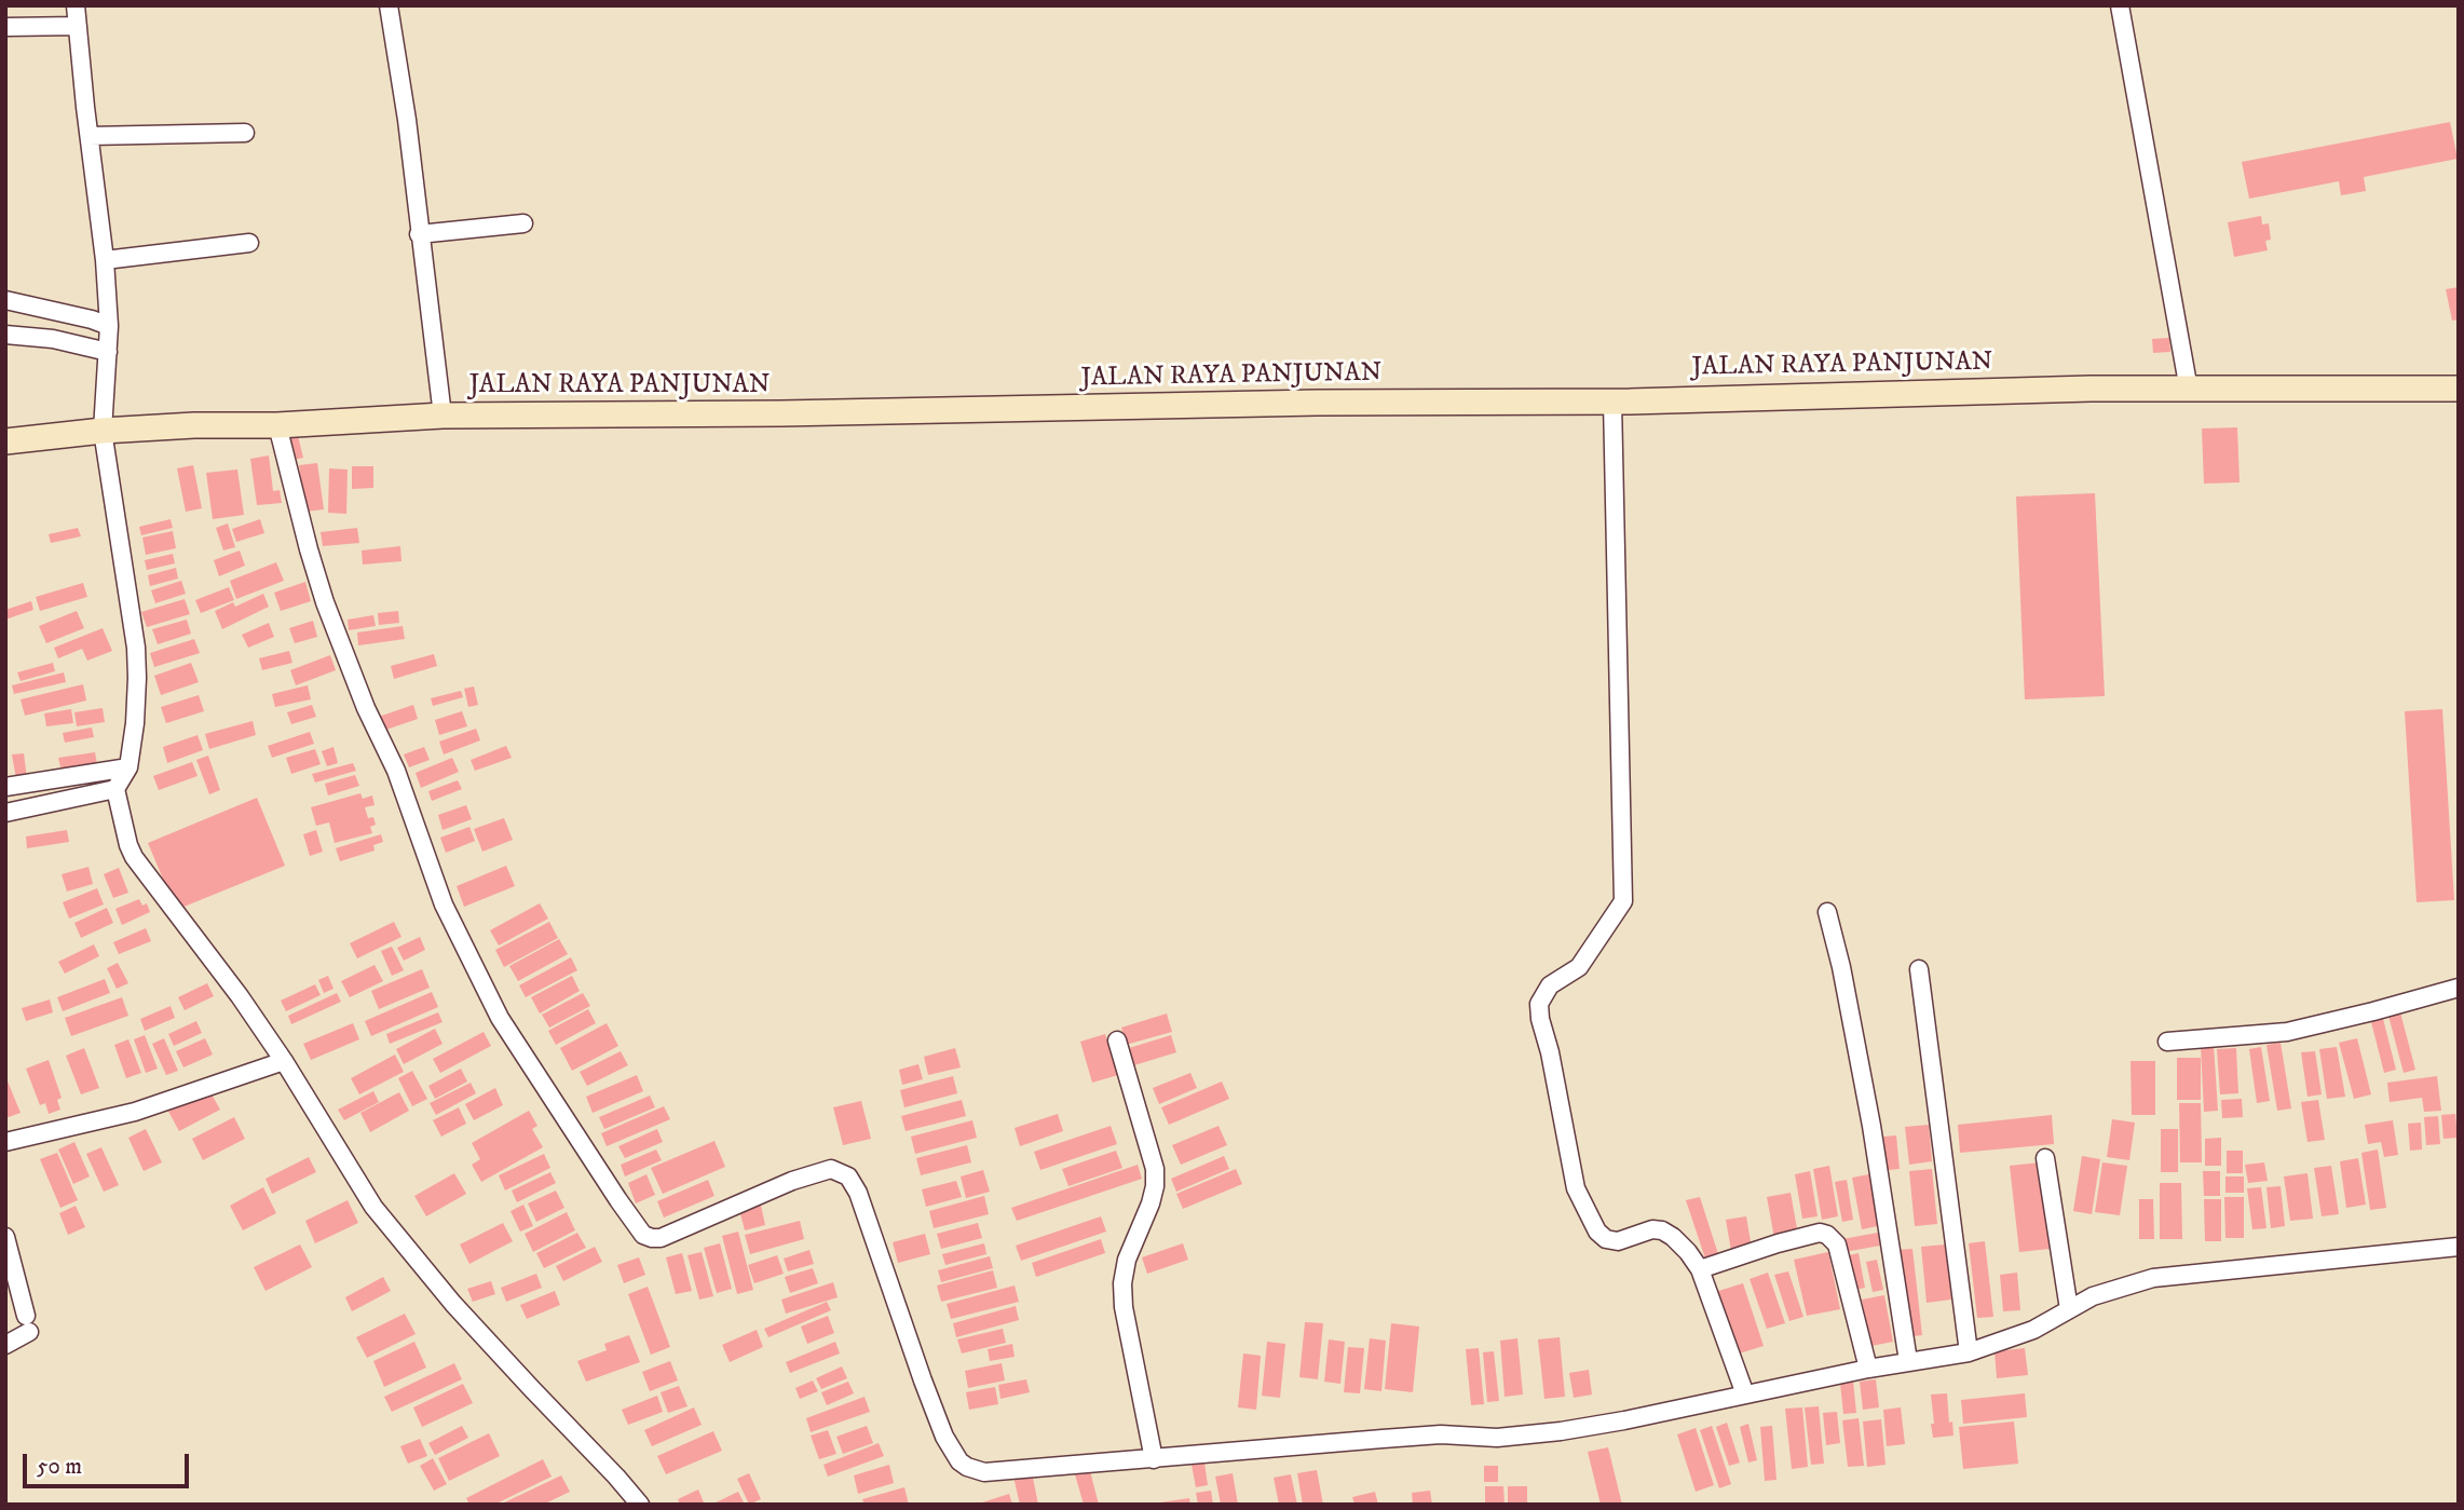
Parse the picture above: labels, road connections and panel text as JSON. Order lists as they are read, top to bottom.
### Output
{
  "streets": {
    "main road": ["JALAN RAYA PANJUNAN"]
  },
  "scale_bar": "50 m"
}
